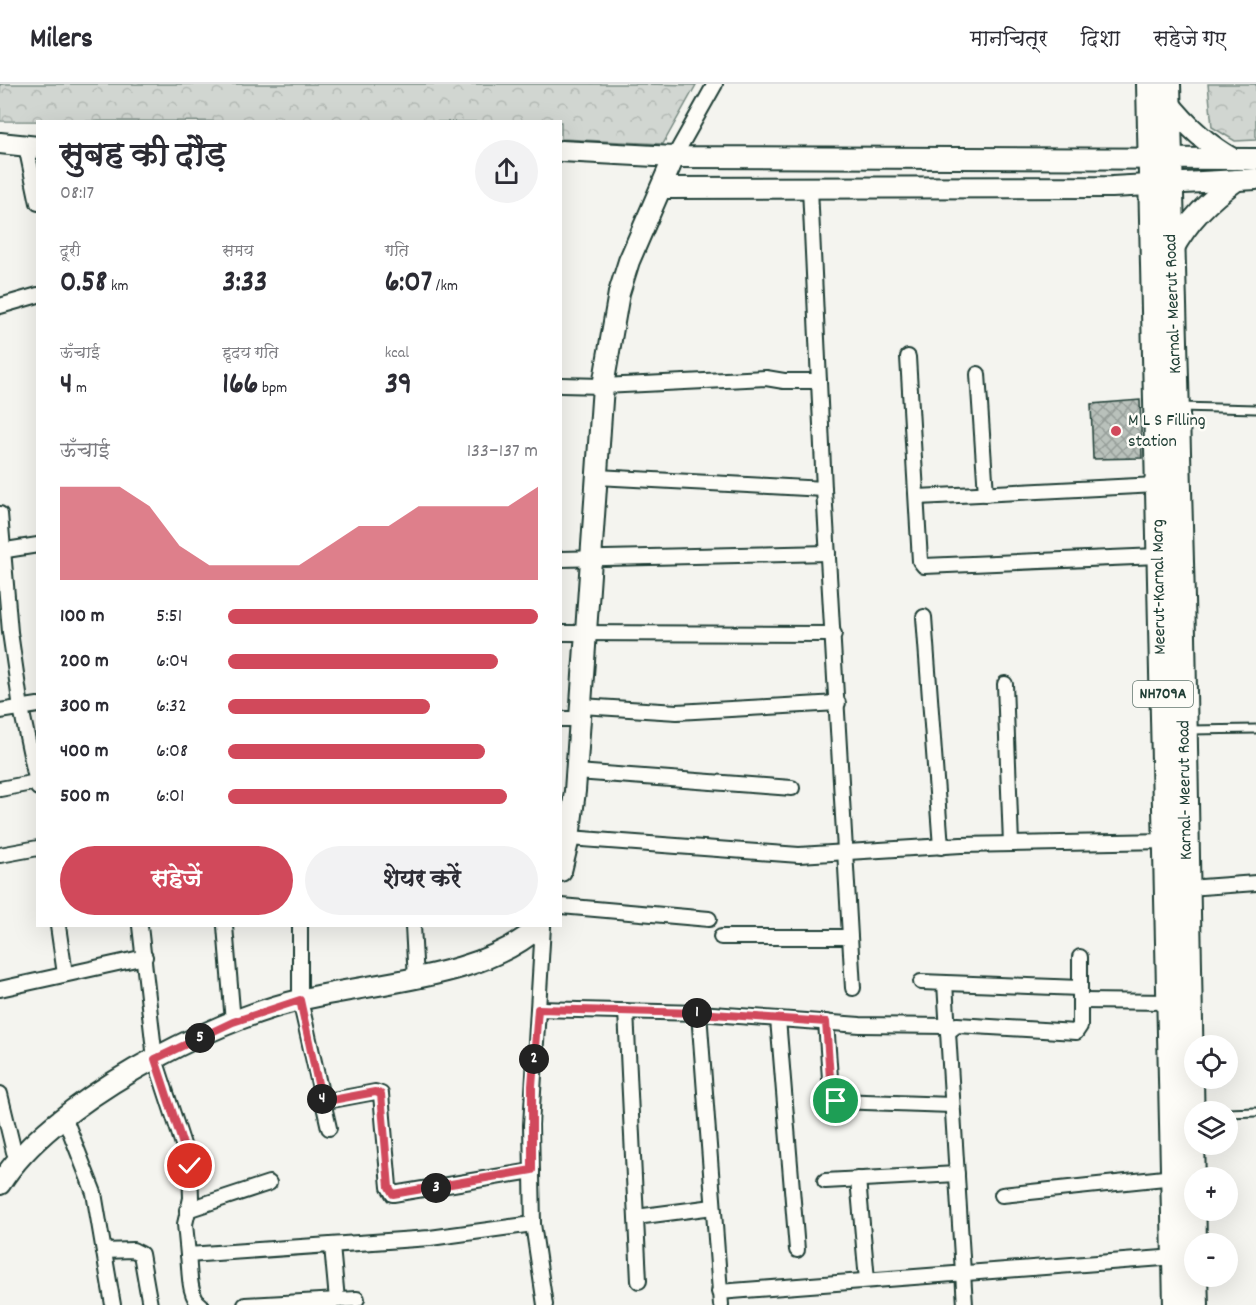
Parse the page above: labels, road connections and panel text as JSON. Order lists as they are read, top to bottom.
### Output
{
  "streets": {
    "highway": ["Karnal- Meerut Road", "Meerut-Karnal Marg", "NH709A"]
  },
  "crossings": [
    ["Karnal- Meerut Road", "Meerut-Karnal Marg"],
    ["Meerut-Karnal Marg", "NH709A"]
  ],
  "places": ["M L S Filling station"],
  "page": {
    "header": "Milers",
    "nav": ["मानचित्र", "दिशा", "सहेजे गए"],
    "heading": ["सुबह की दौड़", "08:17"],
    "stats": [
      ["दूरी", "0.58 km"],
      ["समय", "3:33"],
      ["गति", "6:07 /km"],
      ["ऊँचाई", "4 m"],
      ["हृदय गति", "166 bpm"],
      ["kcal", "39"]
    ],
    "chart": ["ऊँचाई", "133–137 m"],
    "list": [
      {
        "name": "100 m",
        "note": "5:51"
      },
      {
        "name": "200 m",
        "note": "6:04"
      },
      {
        "name": "300 m",
        "note": "6:32"
      },
      {
        "name": "400 m",
        "note": "6:08"
      },
      {
        "name": "500 m",
        "note": "6:01"
      }
    ],
    "buttons": ["सहेजें", "शेयर करें"],
    "pins": [
      "1",
      "5",
      "2",
      "4",
      "3"
    ],
    "map_buttons": ["+", "−"]
  }
}
